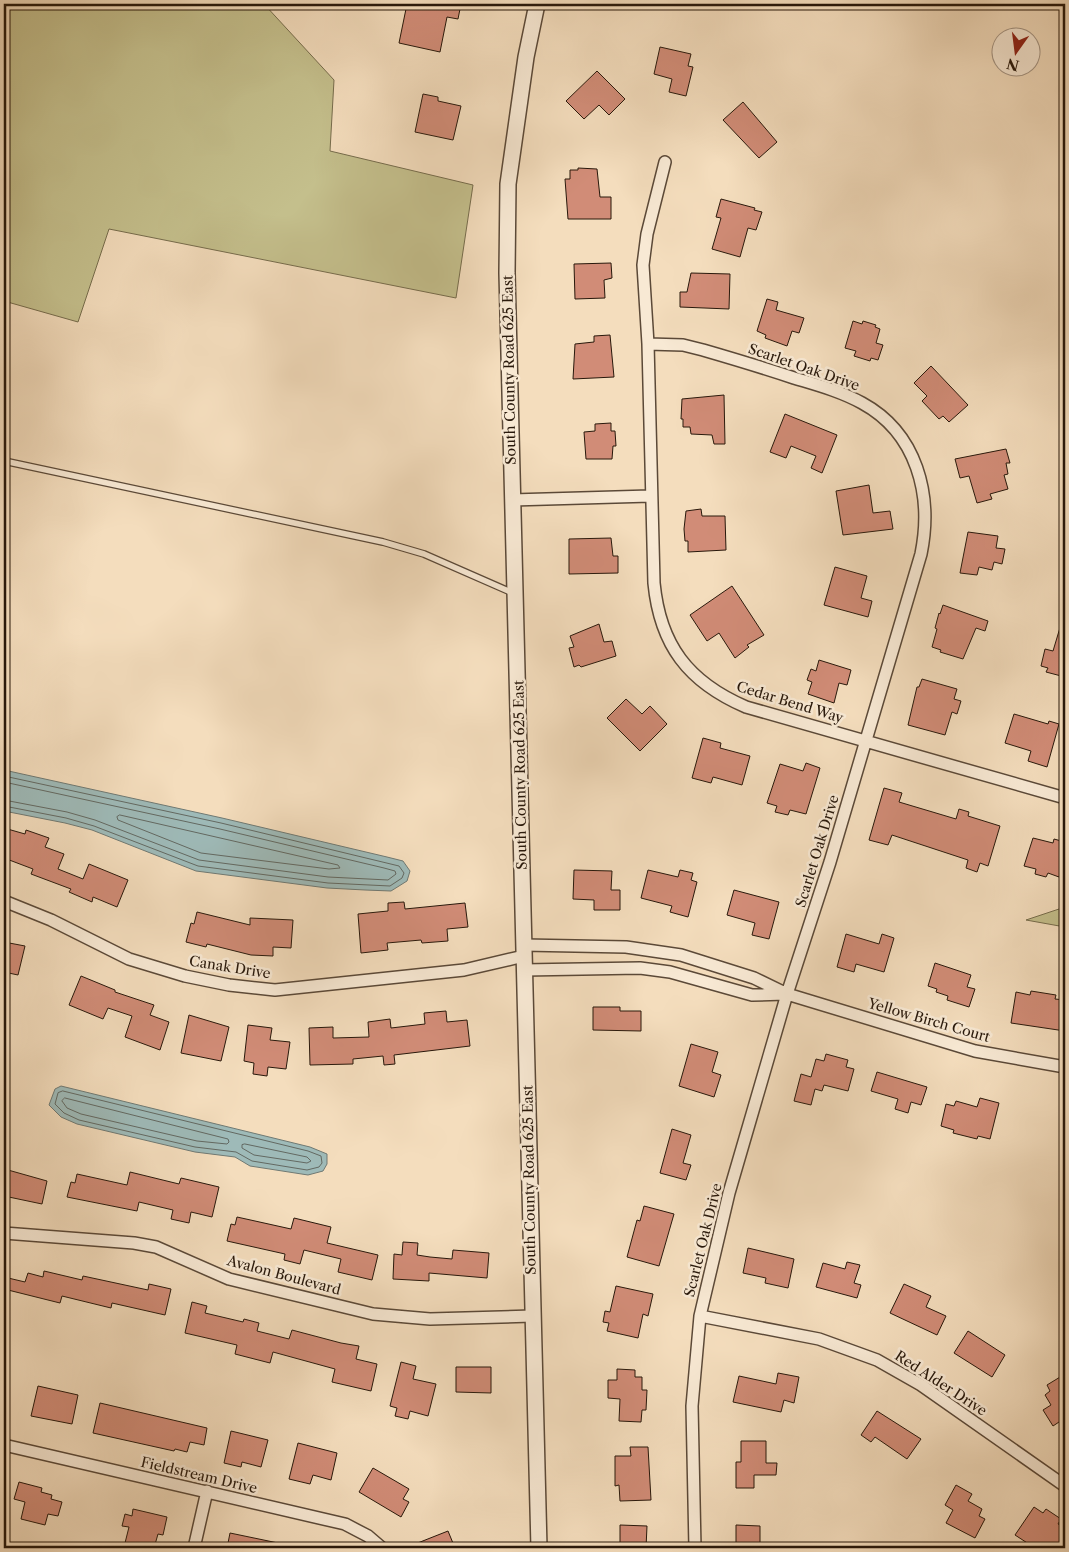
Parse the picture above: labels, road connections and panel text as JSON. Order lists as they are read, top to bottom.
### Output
{
  "streets": {
    "street": [
      "Scarlet Oak Drive",
      "South County Road 625 East",
      "Cedar Bend Way",
      "Canak Drive",
      "Yellow Birch Court",
      "Avalon Boulevard",
      "Red Alder Drive",
      "Fieldstream Drive"
    ]
  },
  "crossings": [
    ["Scarlet Oak Drive", "Cedar Bend Way"],
    ["Scarlet Oak Drive", "Yellow Birch Court"],
    ["Scarlet Oak Drive", "Red Alder Drive"],
    ["South County Road 625 East", "Canak Drive"],
    ["South County Road 625 East", "Yellow Birch Court"],
    ["South County Road 625 East", "Avalon Boulevard"],
    ["Canak Drive", "Yellow Birch Court"]
  ],
  "north": "bottom"
}
